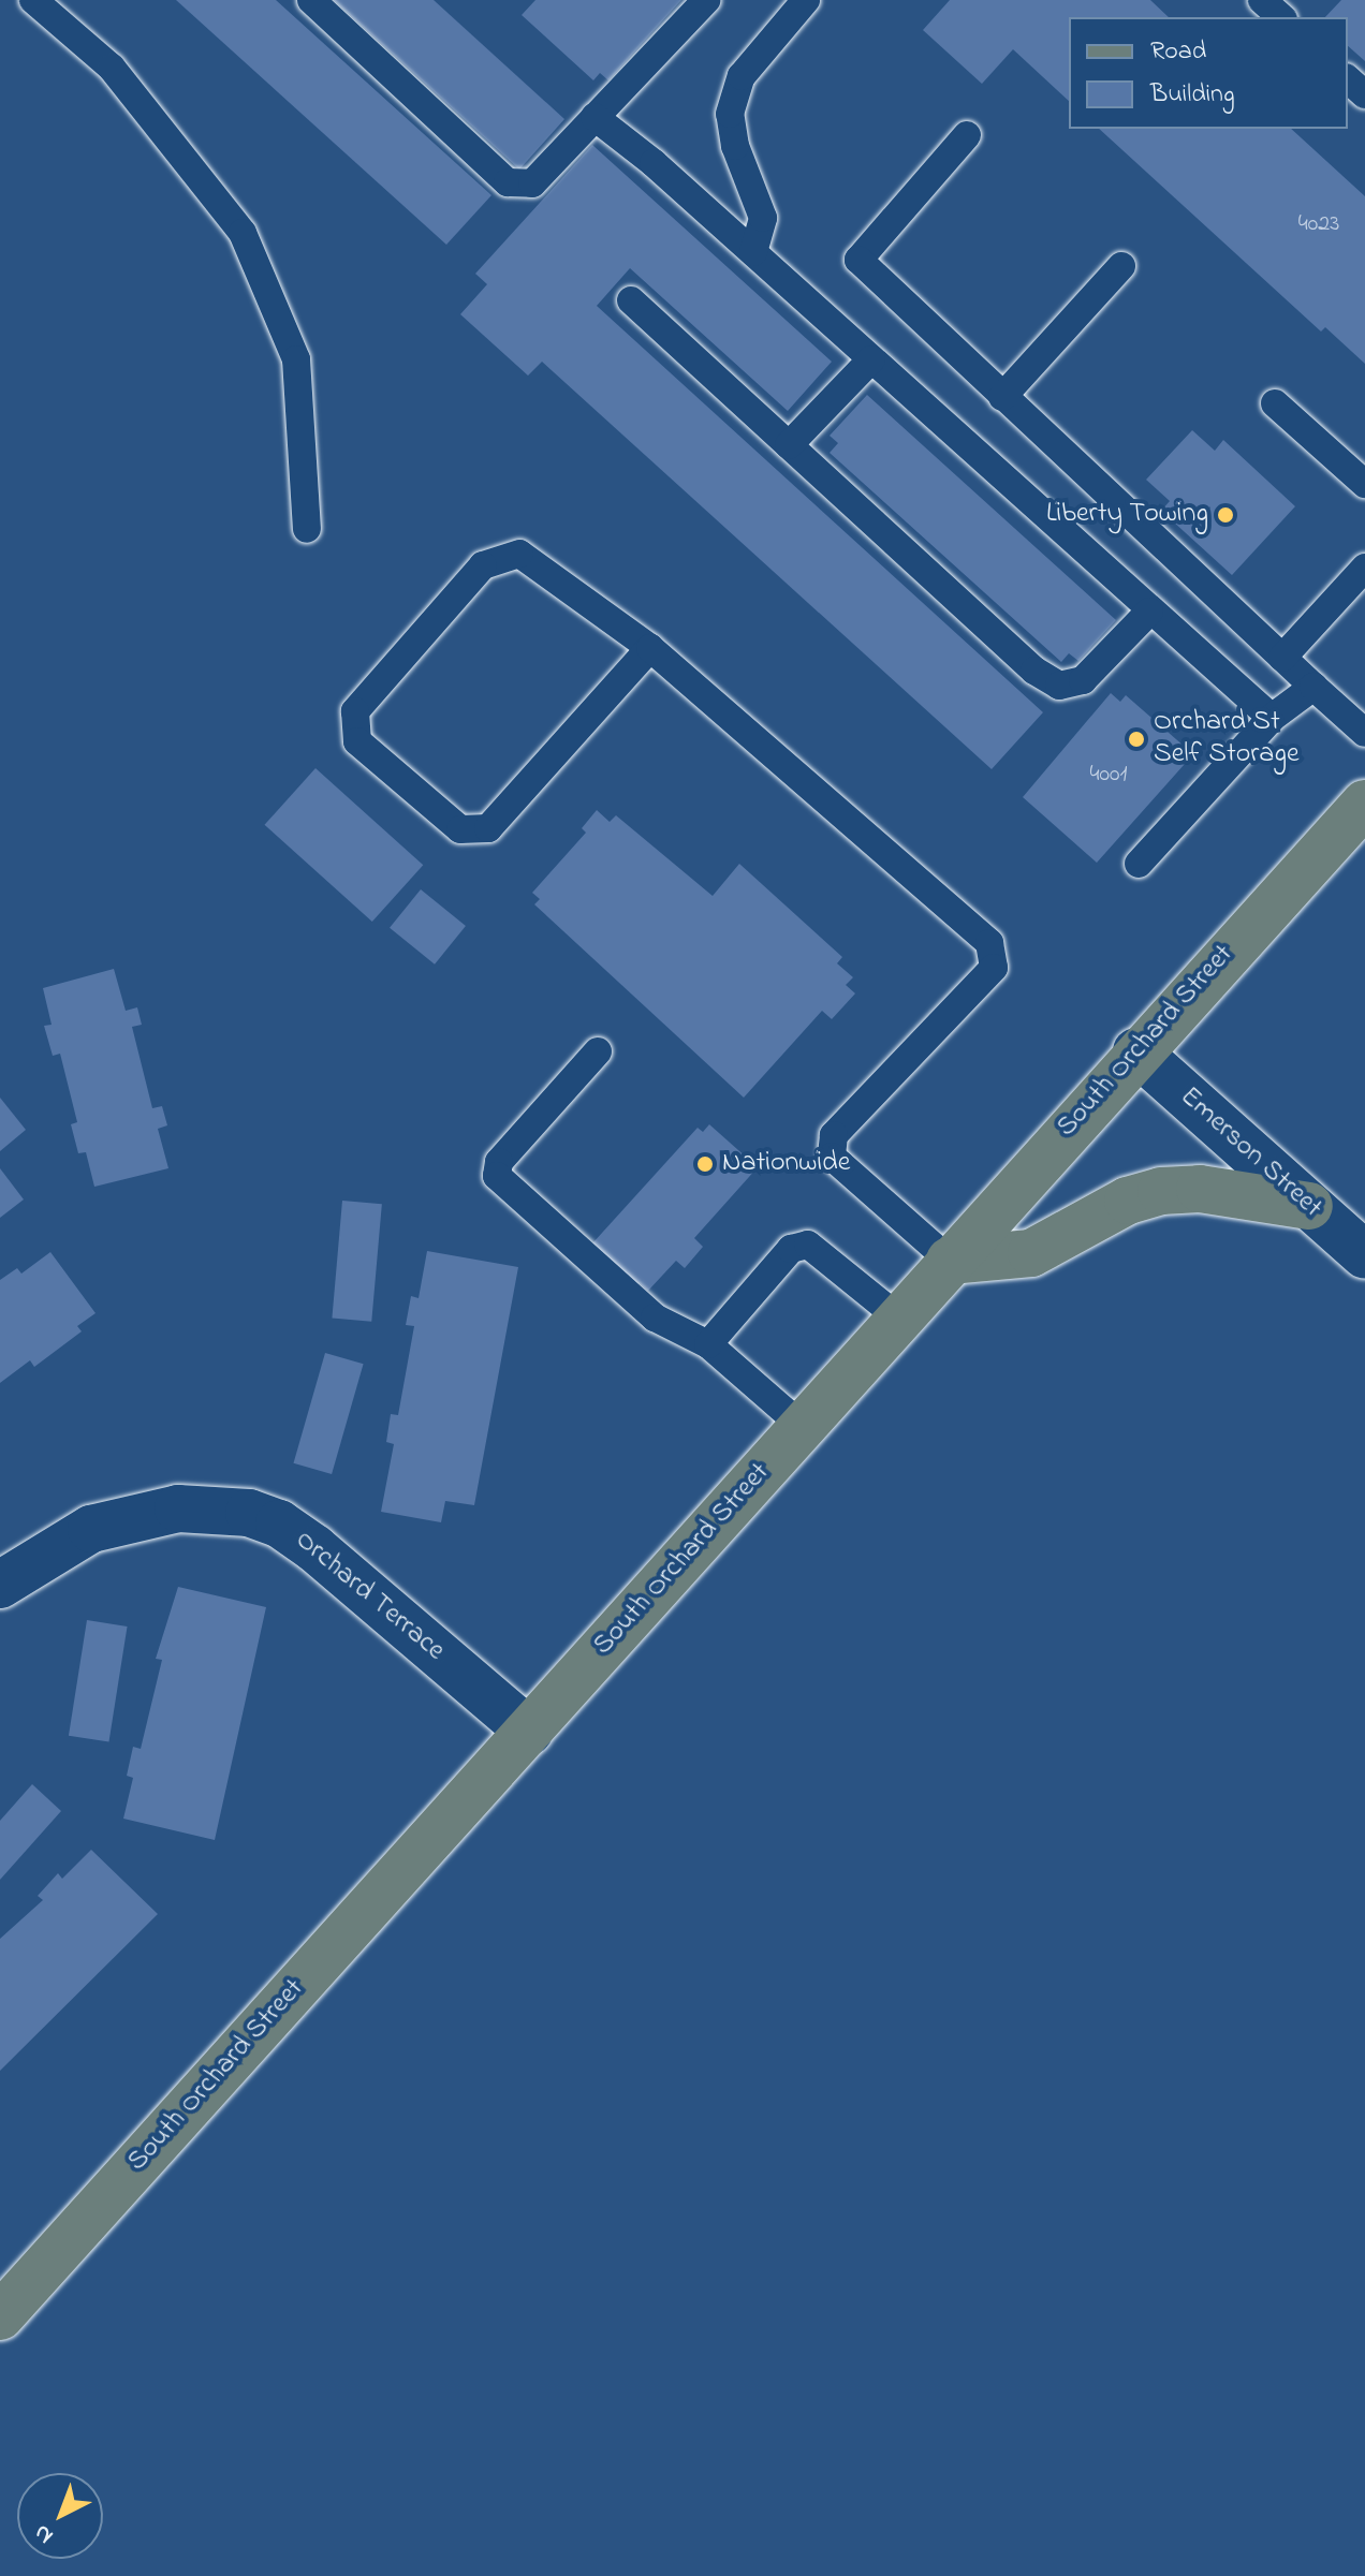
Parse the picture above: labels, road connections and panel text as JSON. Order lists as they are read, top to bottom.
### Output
{
  "streets": {
    "main road": ["South Orchard Street"],
    "street": ["Emerson Street", "Orchard Terrace"]
  },
  "crossings": [
    ["South Orchard Street", "Emerson Street"],
    ["South Orchard Street", "Orchard Terrace"]
  ],
  "places": ["Liberty Towing", "Orchard St Self Storage", "Nationwide"],
  "house_numbers": ["4023", "4001"],
  "legend": ["Road", "Building"],
  "north": "bottom left"
}
